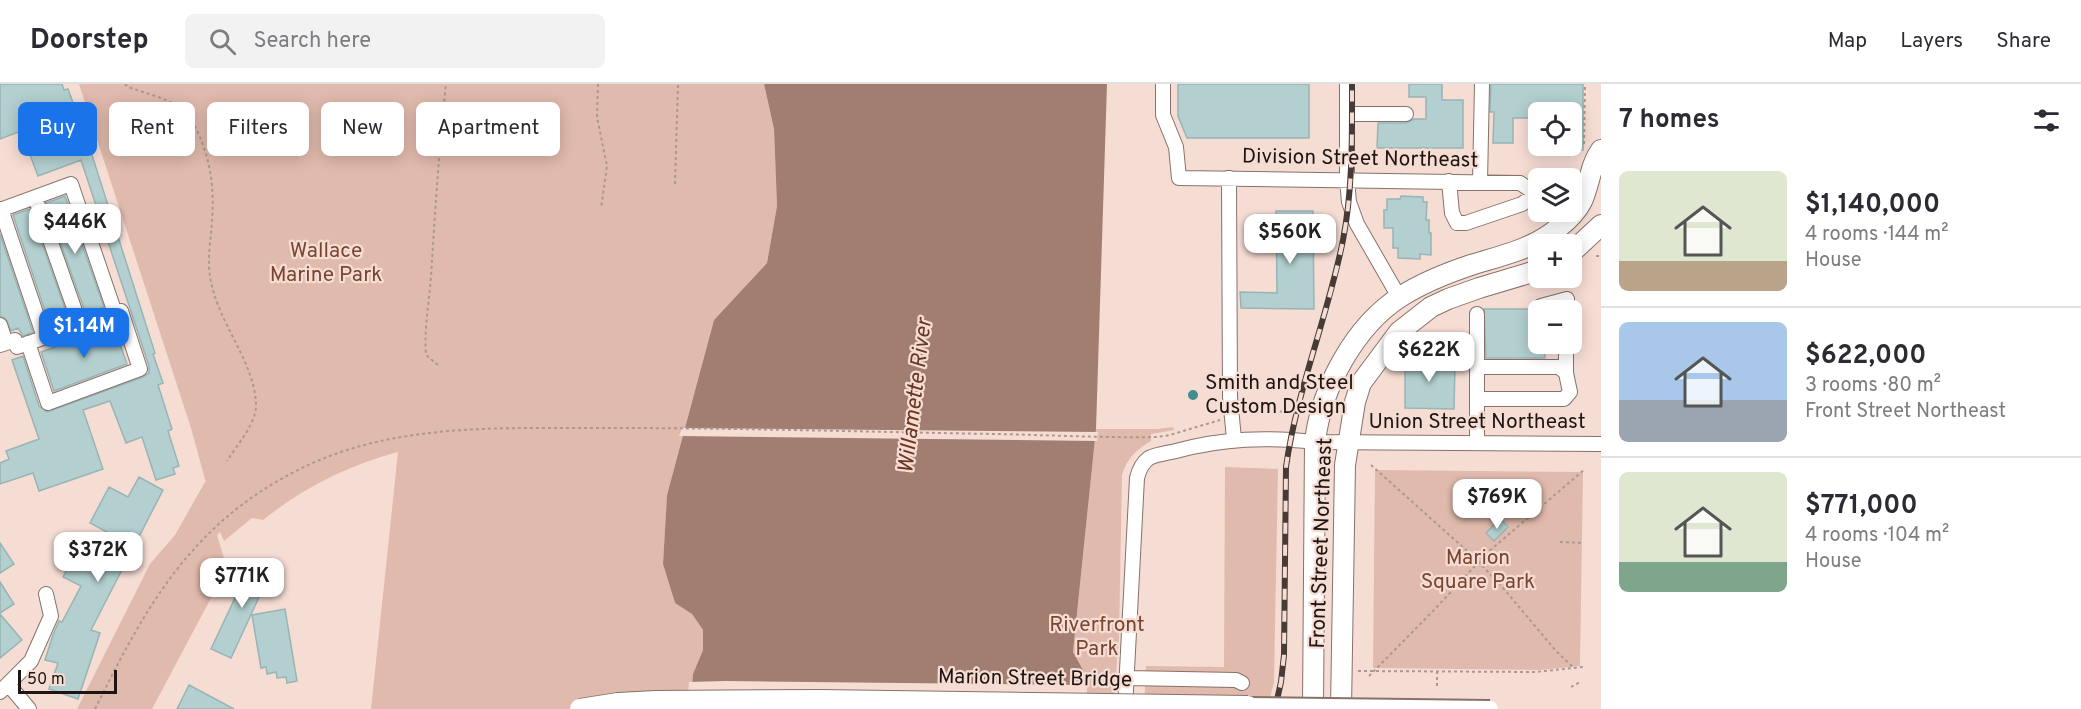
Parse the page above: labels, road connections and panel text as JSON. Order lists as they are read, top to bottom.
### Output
{
  "streets": {
    "highway": ["Front Street Northeast", "Marion Street Bridge"],
    "street": ["Division Street Northeast", "Union Street Northeast"]
  },
  "crossings": [
    ["Union Street Northeast", "Front Street Northeast"]
  ],
  "water": ["Willamette River"],
  "parks": ["Wallace Marine Park", "Marion Square Park", "Riverfront Park"],
  "places": ["Smith and Steel Custom Design"],
  "scale_bar": "50 m",
  "page": {
    "header": "Doorstep",
    "search": "Search here",
    "nav": ["Map", "Layers", "Share"],
    "heading": "7 homes",
    "map_buttons": ["+", "−"],
    "chip": [
      "Buy",
      "Rent",
      "Filters",
      "New",
      "Apartment"
    ],
    "list": [
      {
        "name": "$1,140,000",
        "note": "4 rooms · 144 m² · House"
      },
      {
        "name": "$622,000",
        "note": "3 rooms · 80 m² · Front Street Northeast"
      },
      {
        "name": "$771,000",
        "note": "4 rooms · 104 m² · House"
      }
    ],
    "price": [
      "$446K",
      "$560K",
      "$1.14M",
      "$622K",
      "$769K",
      "$372K",
      "$771K"
    ],
    "scale": "50 m"
  }
}
